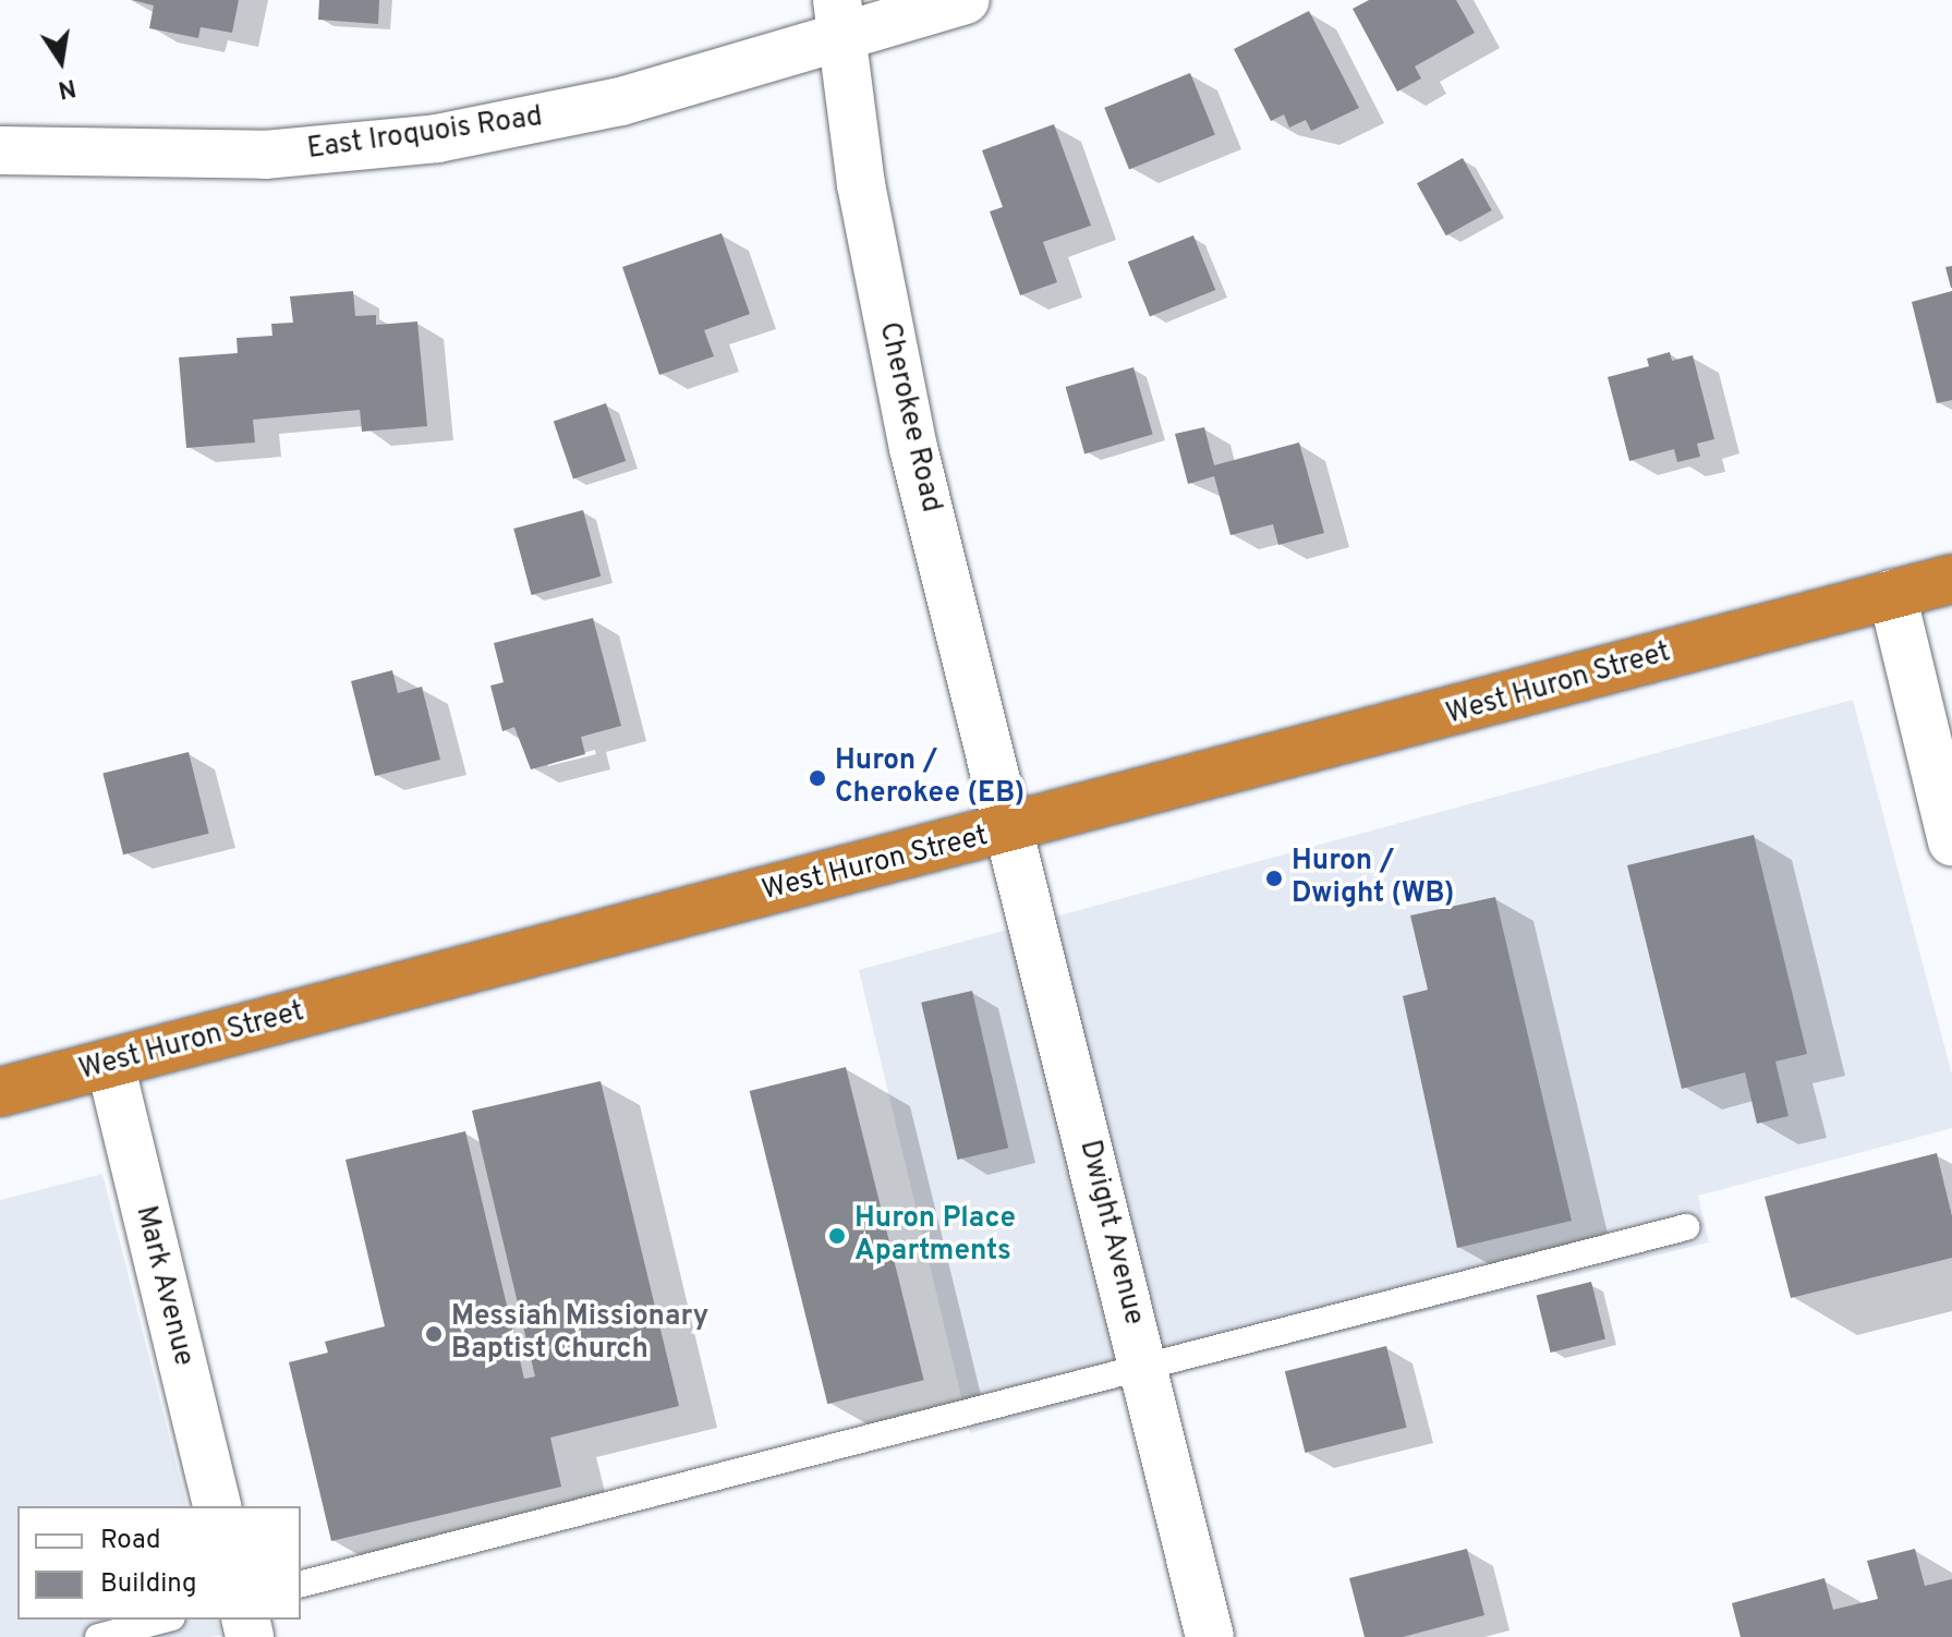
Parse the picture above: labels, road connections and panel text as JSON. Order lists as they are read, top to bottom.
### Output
{
  "streets": {
    "highway": ["West Huron Street"],
    "street": [
      "East Iroquois Road",
      "Cherokee Road",
      "Dwight Avenue",
      "Mark Avenue"
    ]
  },
  "crossings": [
    ["East Iroquois Road", "Cherokee Road"],
    ["Cherokee Road", "West Huron Street"],
    ["Cherokee Road", "Dwight Avenue"],
    ["West Huron Street", "Dwight Avenue"],
    ["West Huron Street", "Mark Avenue"]
  ],
  "places": [
    "Huron / Cherokee (EB)",
    "Huron / Dwight (WB)",
    "Huron Place Apartments",
    "Messiah Missionary Baptist Church"
  ],
  "legend": ["Road", "Building"],
  "north": "bottom"
}
